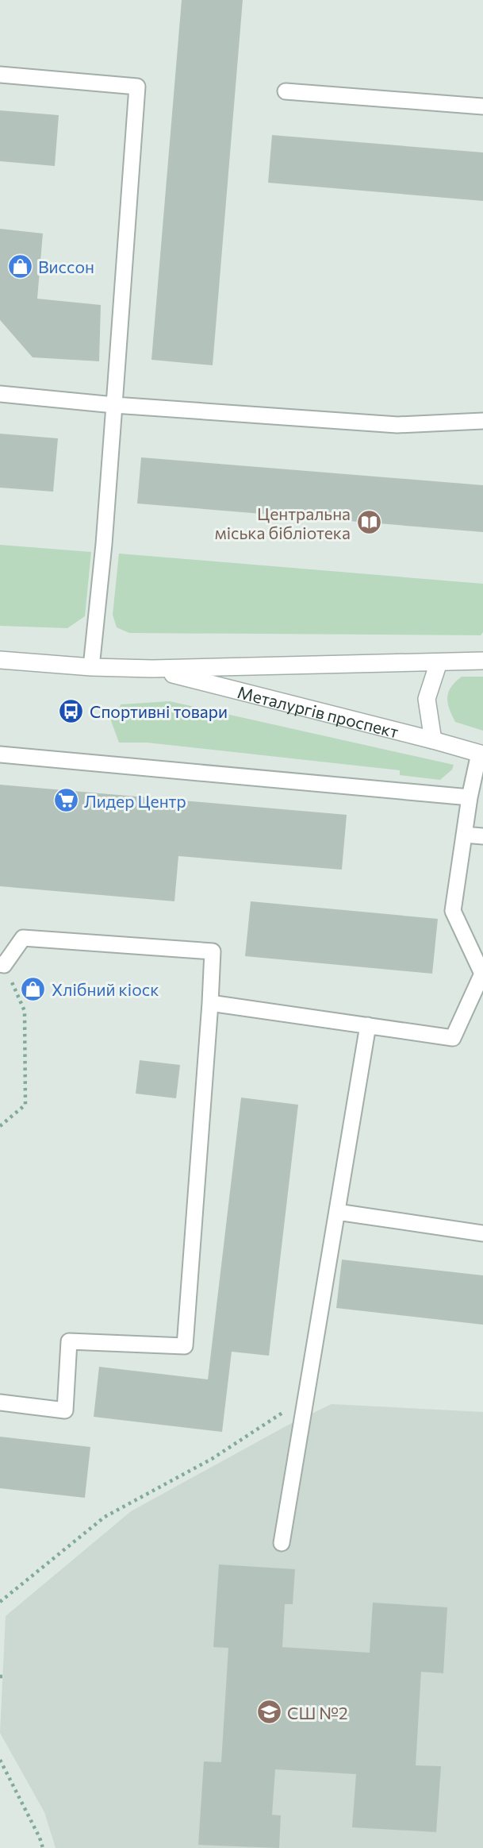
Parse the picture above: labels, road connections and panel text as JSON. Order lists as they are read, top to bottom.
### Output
{
  "streets": {
    "street": ["Металургів проспект"]
  },
  "places": {
    "shop": ["Виссон", "Хлібний кіоск"],
    "library": ["Центральна міська бібліотека"],
    "bus stop": ["Спортивні товари"],
    "supermarket": ["Лидер Центр"],
    "school or university": ["СШ №2"]
  }
}
